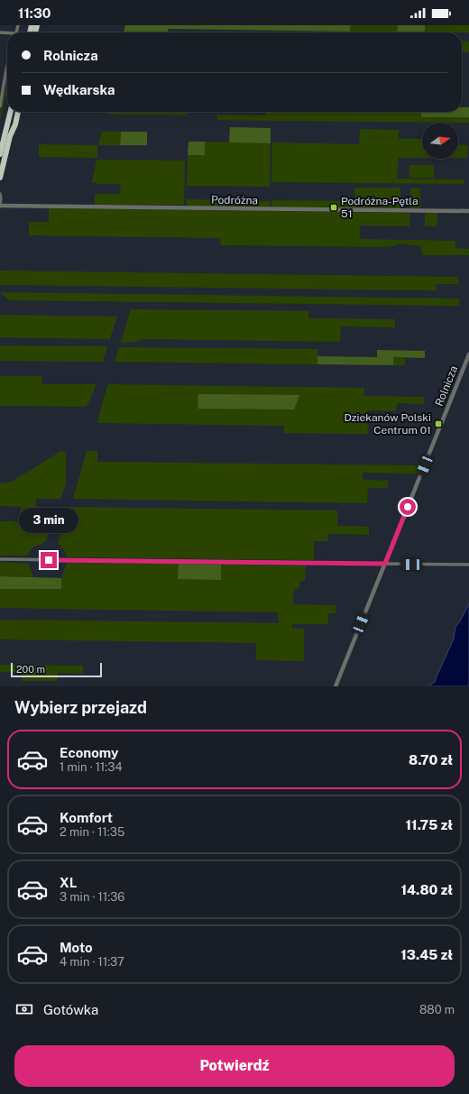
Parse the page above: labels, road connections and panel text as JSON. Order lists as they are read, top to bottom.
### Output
{
  "streets": {
    "street": ["Podróżna", "Rolnicza"]
  },
  "places": {
    "transit": ["Podróżna-Pętla 51", "Dziekanów Polski Centrum 01"]
  },
  "scale_bar": "200 m",
  "north": "right",
  "page": {
    "status": "11:30",
    "banner": ["Rolnicza", "Wędkarska"],
    "bubble": "3 min",
    "scale": "200 m",
    "heading": "Wybierz przejazd",
    "list": [
      {
        "name": "Economy",
        "note": "1 min · 11:34",
        "value": "8.70 zł"
      },
      {
        "name": "Komfort",
        "note": "2 min · 11:35",
        "value": "11.75 zł"
      },
      {
        "name": "XL",
        "note": "3 min · 11:36",
        "value": "14.80 zł"
      },
      {
        "name": "Moto",
        "note": "4 min · 11:37",
        "value": "13.45 zł"
      }
    ],
    "pay": ["Gotówka", "880 m"],
    "buttons": "Potwierdź"
  }
}
